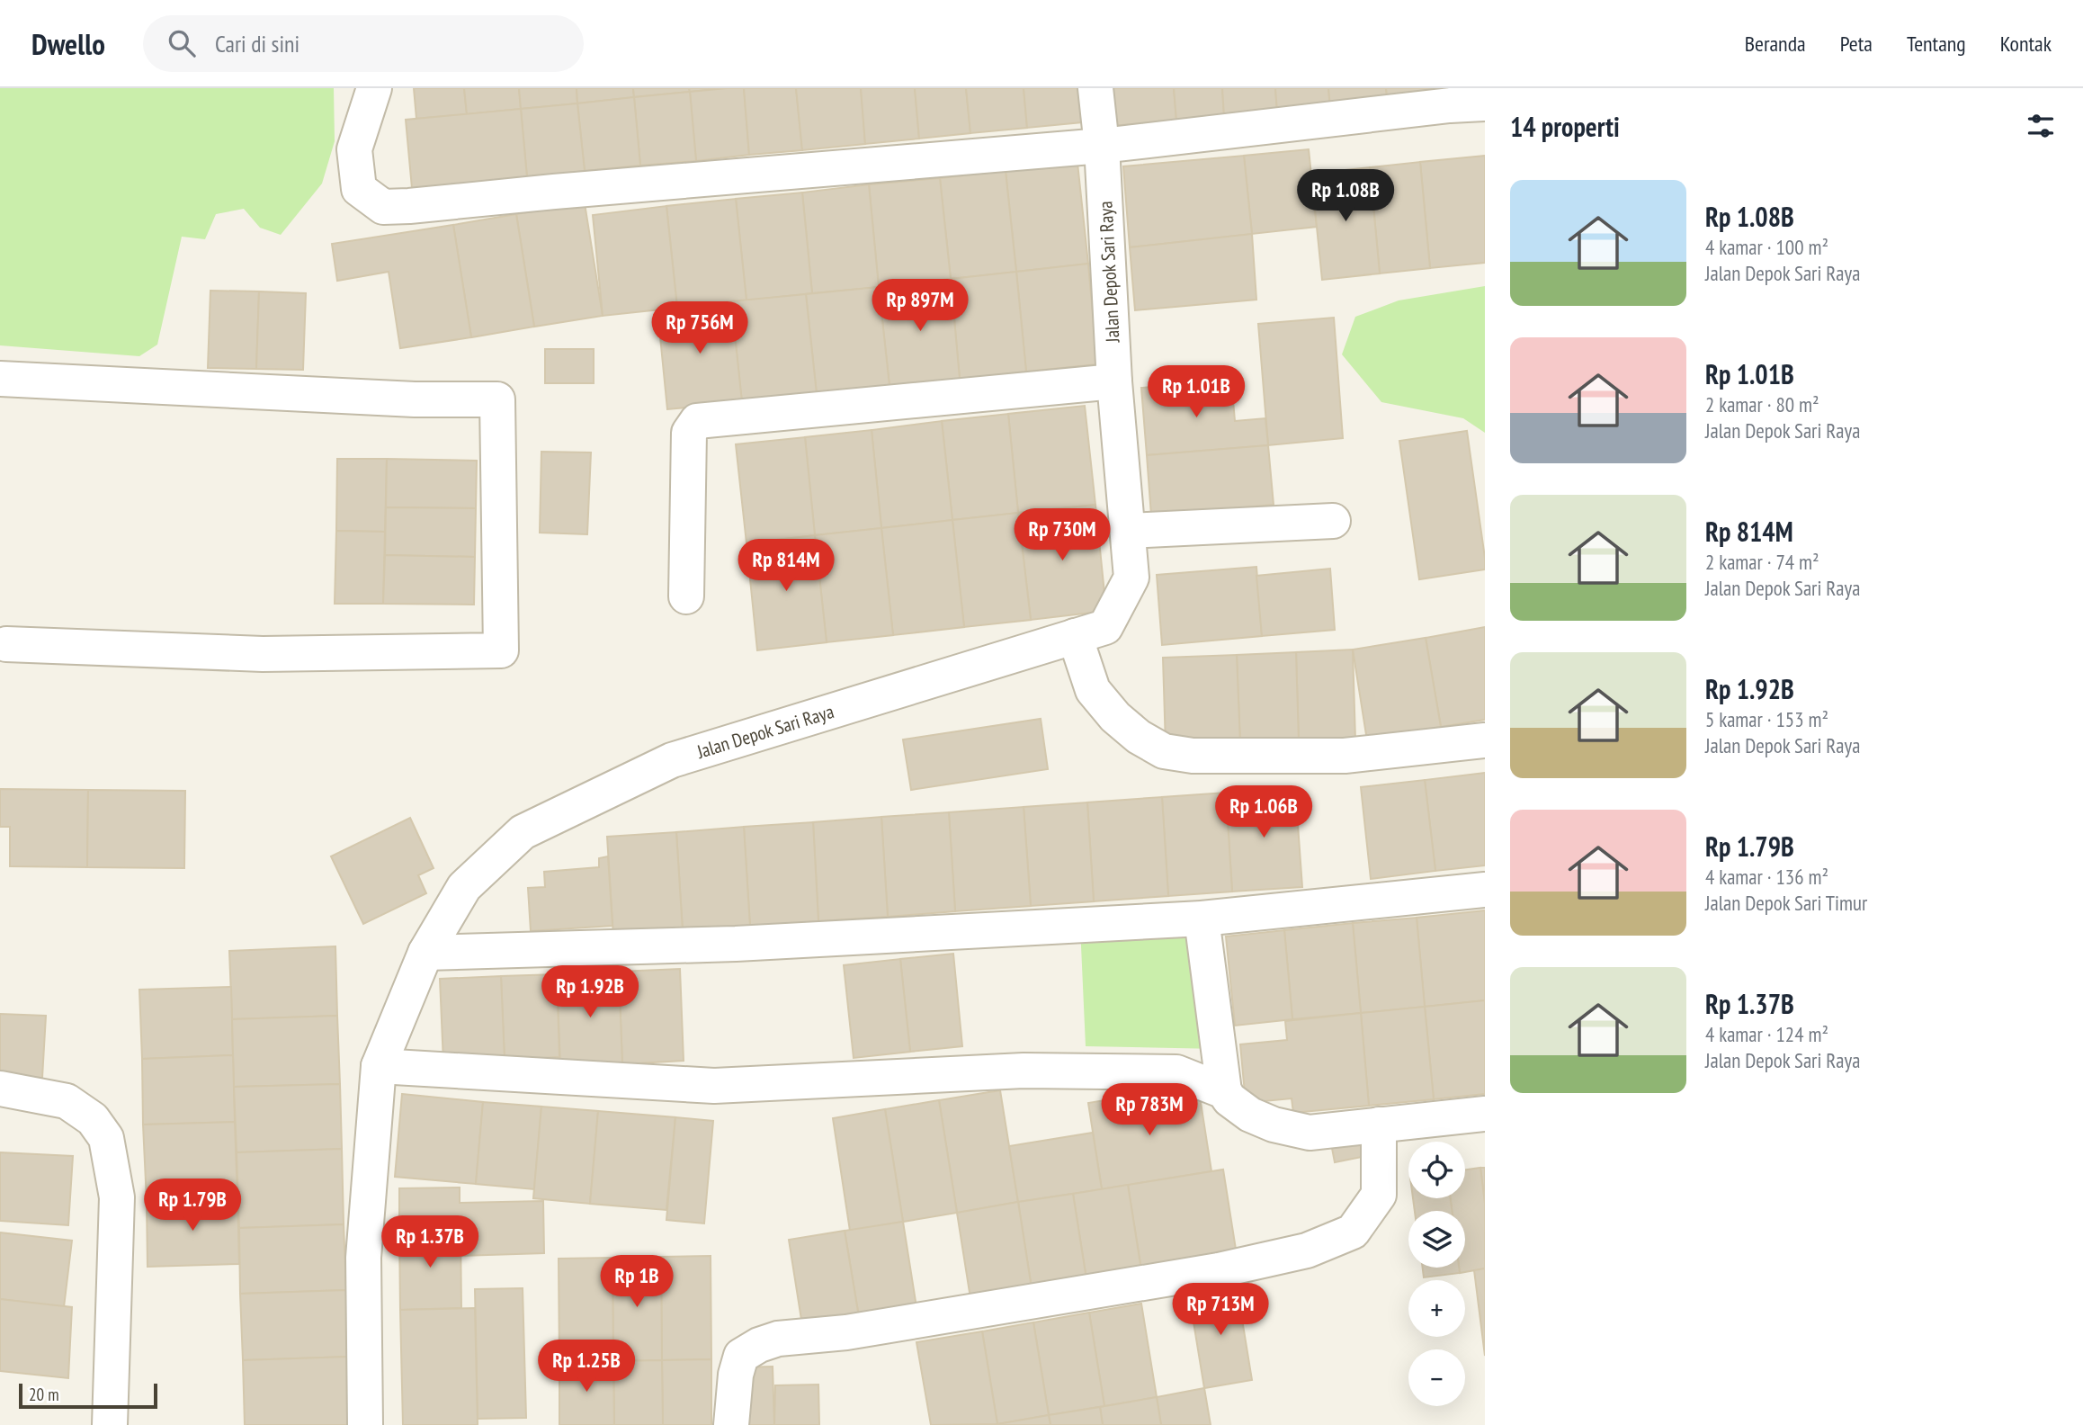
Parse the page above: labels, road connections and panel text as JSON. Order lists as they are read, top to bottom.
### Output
{
  "streets": {
    "street": ["Jalan Depok Sari Raya"]
  },
  "scale_bar": "20 m",
  "page": {
    "header": "Dwello",
    "search": "Cari di sini",
    "nav": [
      "Beranda",
      "Peta",
      "Tentang",
      "Kontak"
    ],
    "heading": "14 properti",
    "list": [
      {
        "name": "Rp 1.08B",
        "note": "4 kamar · 100 m² · Jalan Depok Sari Raya"
      },
      {
        "name": "Rp 1.01B",
        "note": "2 kamar · 80 m² · Jalan Depok Sari Raya"
      },
      {
        "name": "Rp 814M",
        "note": "2 kamar · 74 m² · Jalan Depok Sari Raya"
      },
      {
        "name": "Rp 1.92B",
        "note": "5 kamar · 153 m² · Jalan Depok Sari Raya"
      },
      {
        "name": "Rp 1.79B",
        "note": "4 kamar · 136 m² · Jalan Depok Sari Timur"
      },
      {
        "name": "Rp 1.37B",
        "note": "4 kamar · 124 m² · Jalan Depok Sari Raya"
      }
    ],
    "price": [
      "Rp 1.08B",
      "Rp 897M",
      "Rp 756M",
      "Rp 1.01B",
      "Rp 730M",
      "Rp 814M",
      "Rp 1.06B",
      "Rp 1.92B",
      "Rp 783M",
      "Rp 1.79B",
      "Rp 1.37B",
      "Rp 1B",
      "Rp 713M",
      "Rp 1.25B"
    ],
    "map_buttons": ["+", "−"],
    "scale": "20 m"
  }
}
